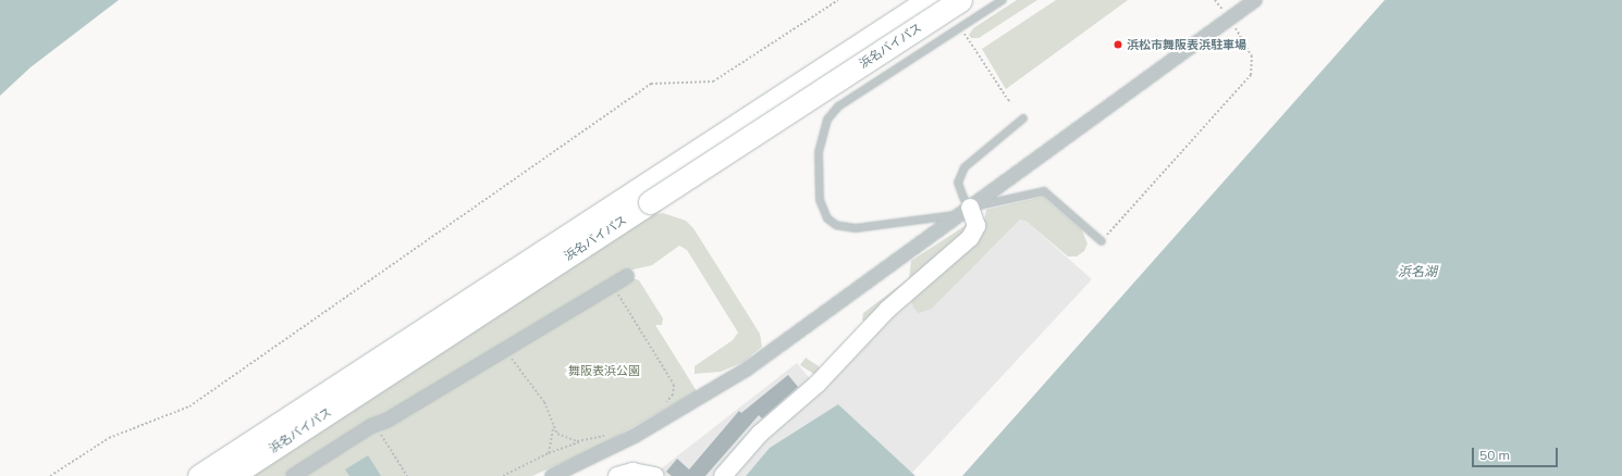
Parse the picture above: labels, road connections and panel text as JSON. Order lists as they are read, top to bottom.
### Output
{
  "streets": {
    "highway": ["浜名バイパス"]
  },
  "water": ["浜名湖"],
  "parks": ["舞阪表浜公園"],
  "places": ["浜松市舞阪表浜駐車場"],
  "scale_bar": "50 m"
}
